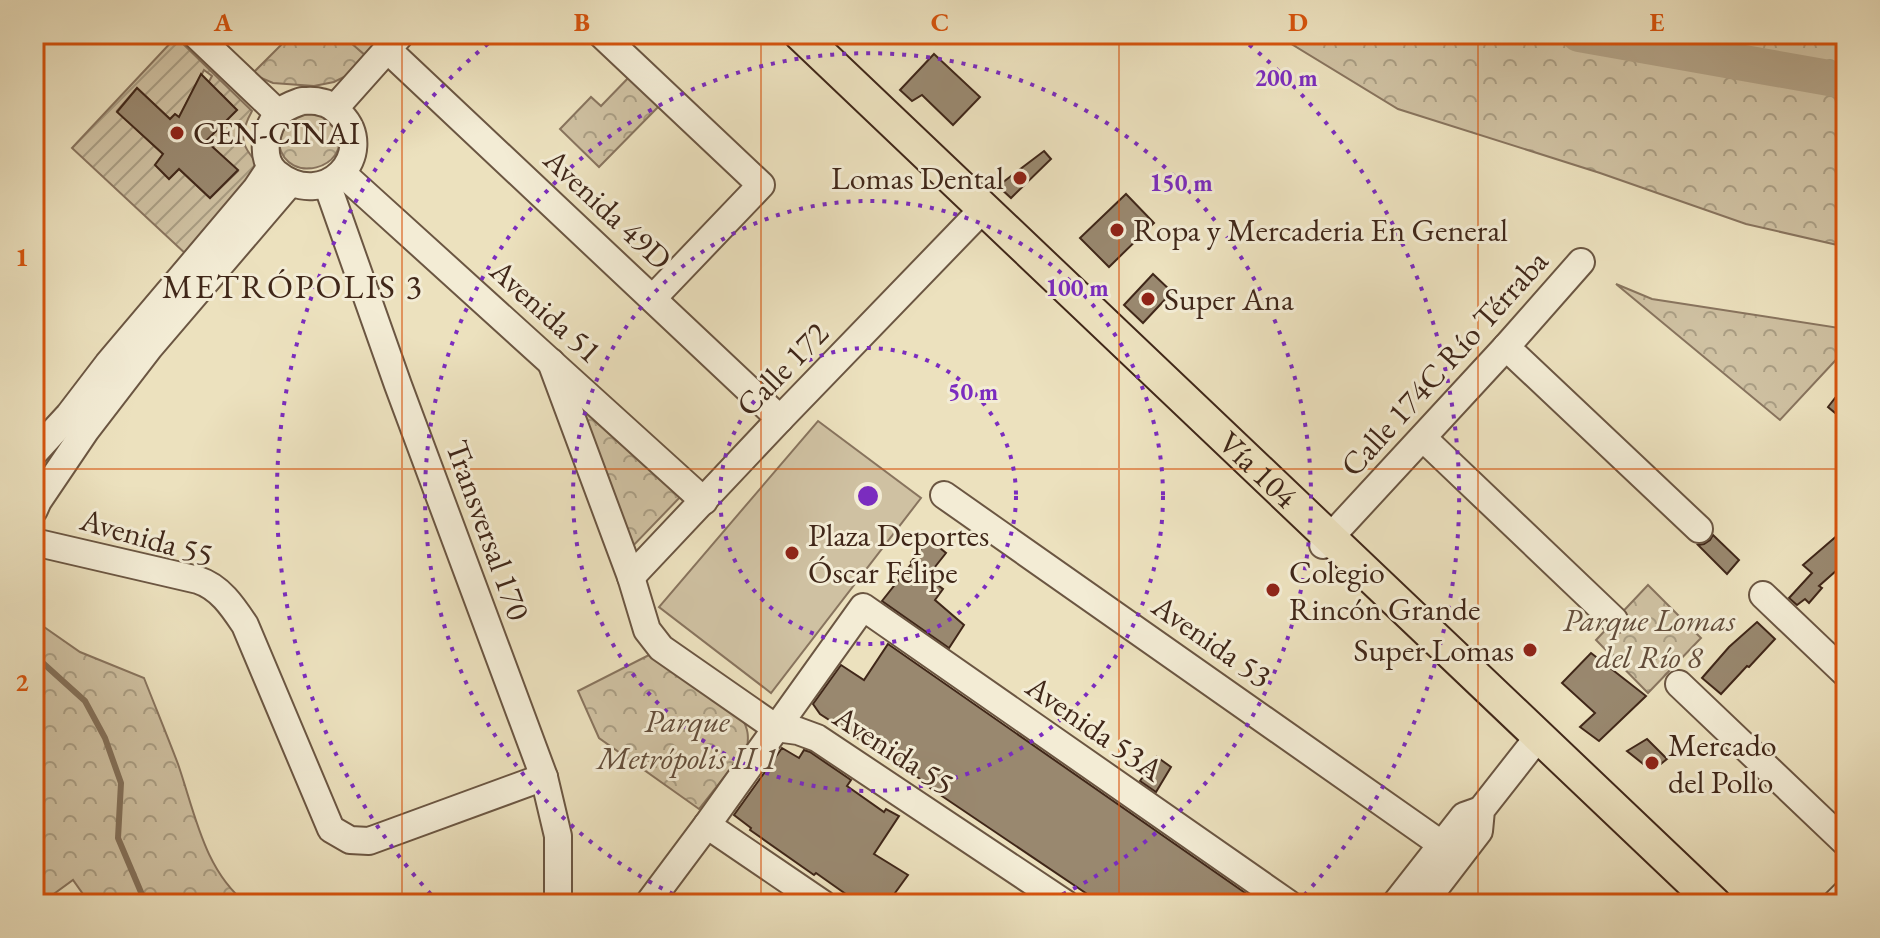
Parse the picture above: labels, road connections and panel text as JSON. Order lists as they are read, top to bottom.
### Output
{
  "streets": {
    "main road": ["Vía 104"],
    "street": [
      "Avenida 49D",
      "Avenida 51",
      "Calle 174C Río Térraba",
      "Calle 172",
      "Transversal 170",
      "Avenida 55",
      "Avenida 53",
      "Avenida 53A"
    ]
  },
  "crossings": [
    ["Avenida 49D", "Calle 172"],
    ["Avenida 51", "Calle 172"],
    ["Avenida 51", "Transversal 170"],
    ["Calle 174C Río Térraba", "Vía 104"],
    ["Calle 172", "Vía 104"],
    ["Calle 172", "Avenida 55"],
    ["Transversal 170", "Avenida 55"],
    ["Avenida 55", "Avenida 53A"]
  ],
  "districts": ["METRÓPOLIS 3"],
  "parks": ["Parque Lomas del Río 8", "Parque Metrópolis II 1"],
  "places": [
    "CEN-CINAI",
    "Lomas Dental",
    "Ropa y Mercaderia En General",
    "Super Ana",
    "Plaza Deportes Óscar Felipe",
    "Colegio Rincón Grande",
    "Super Lomas",
    "Mercado del Pollo"
  ],
  "grid": {
    "columns": [
      "A",
      "B",
      "C",
      "D",
      "E"
    ],
    "rows": ["1", "2"]
  },
  "rings": [
    "200 m",
    "150 m",
    "100 m",
    "50 m"
  ]
}
